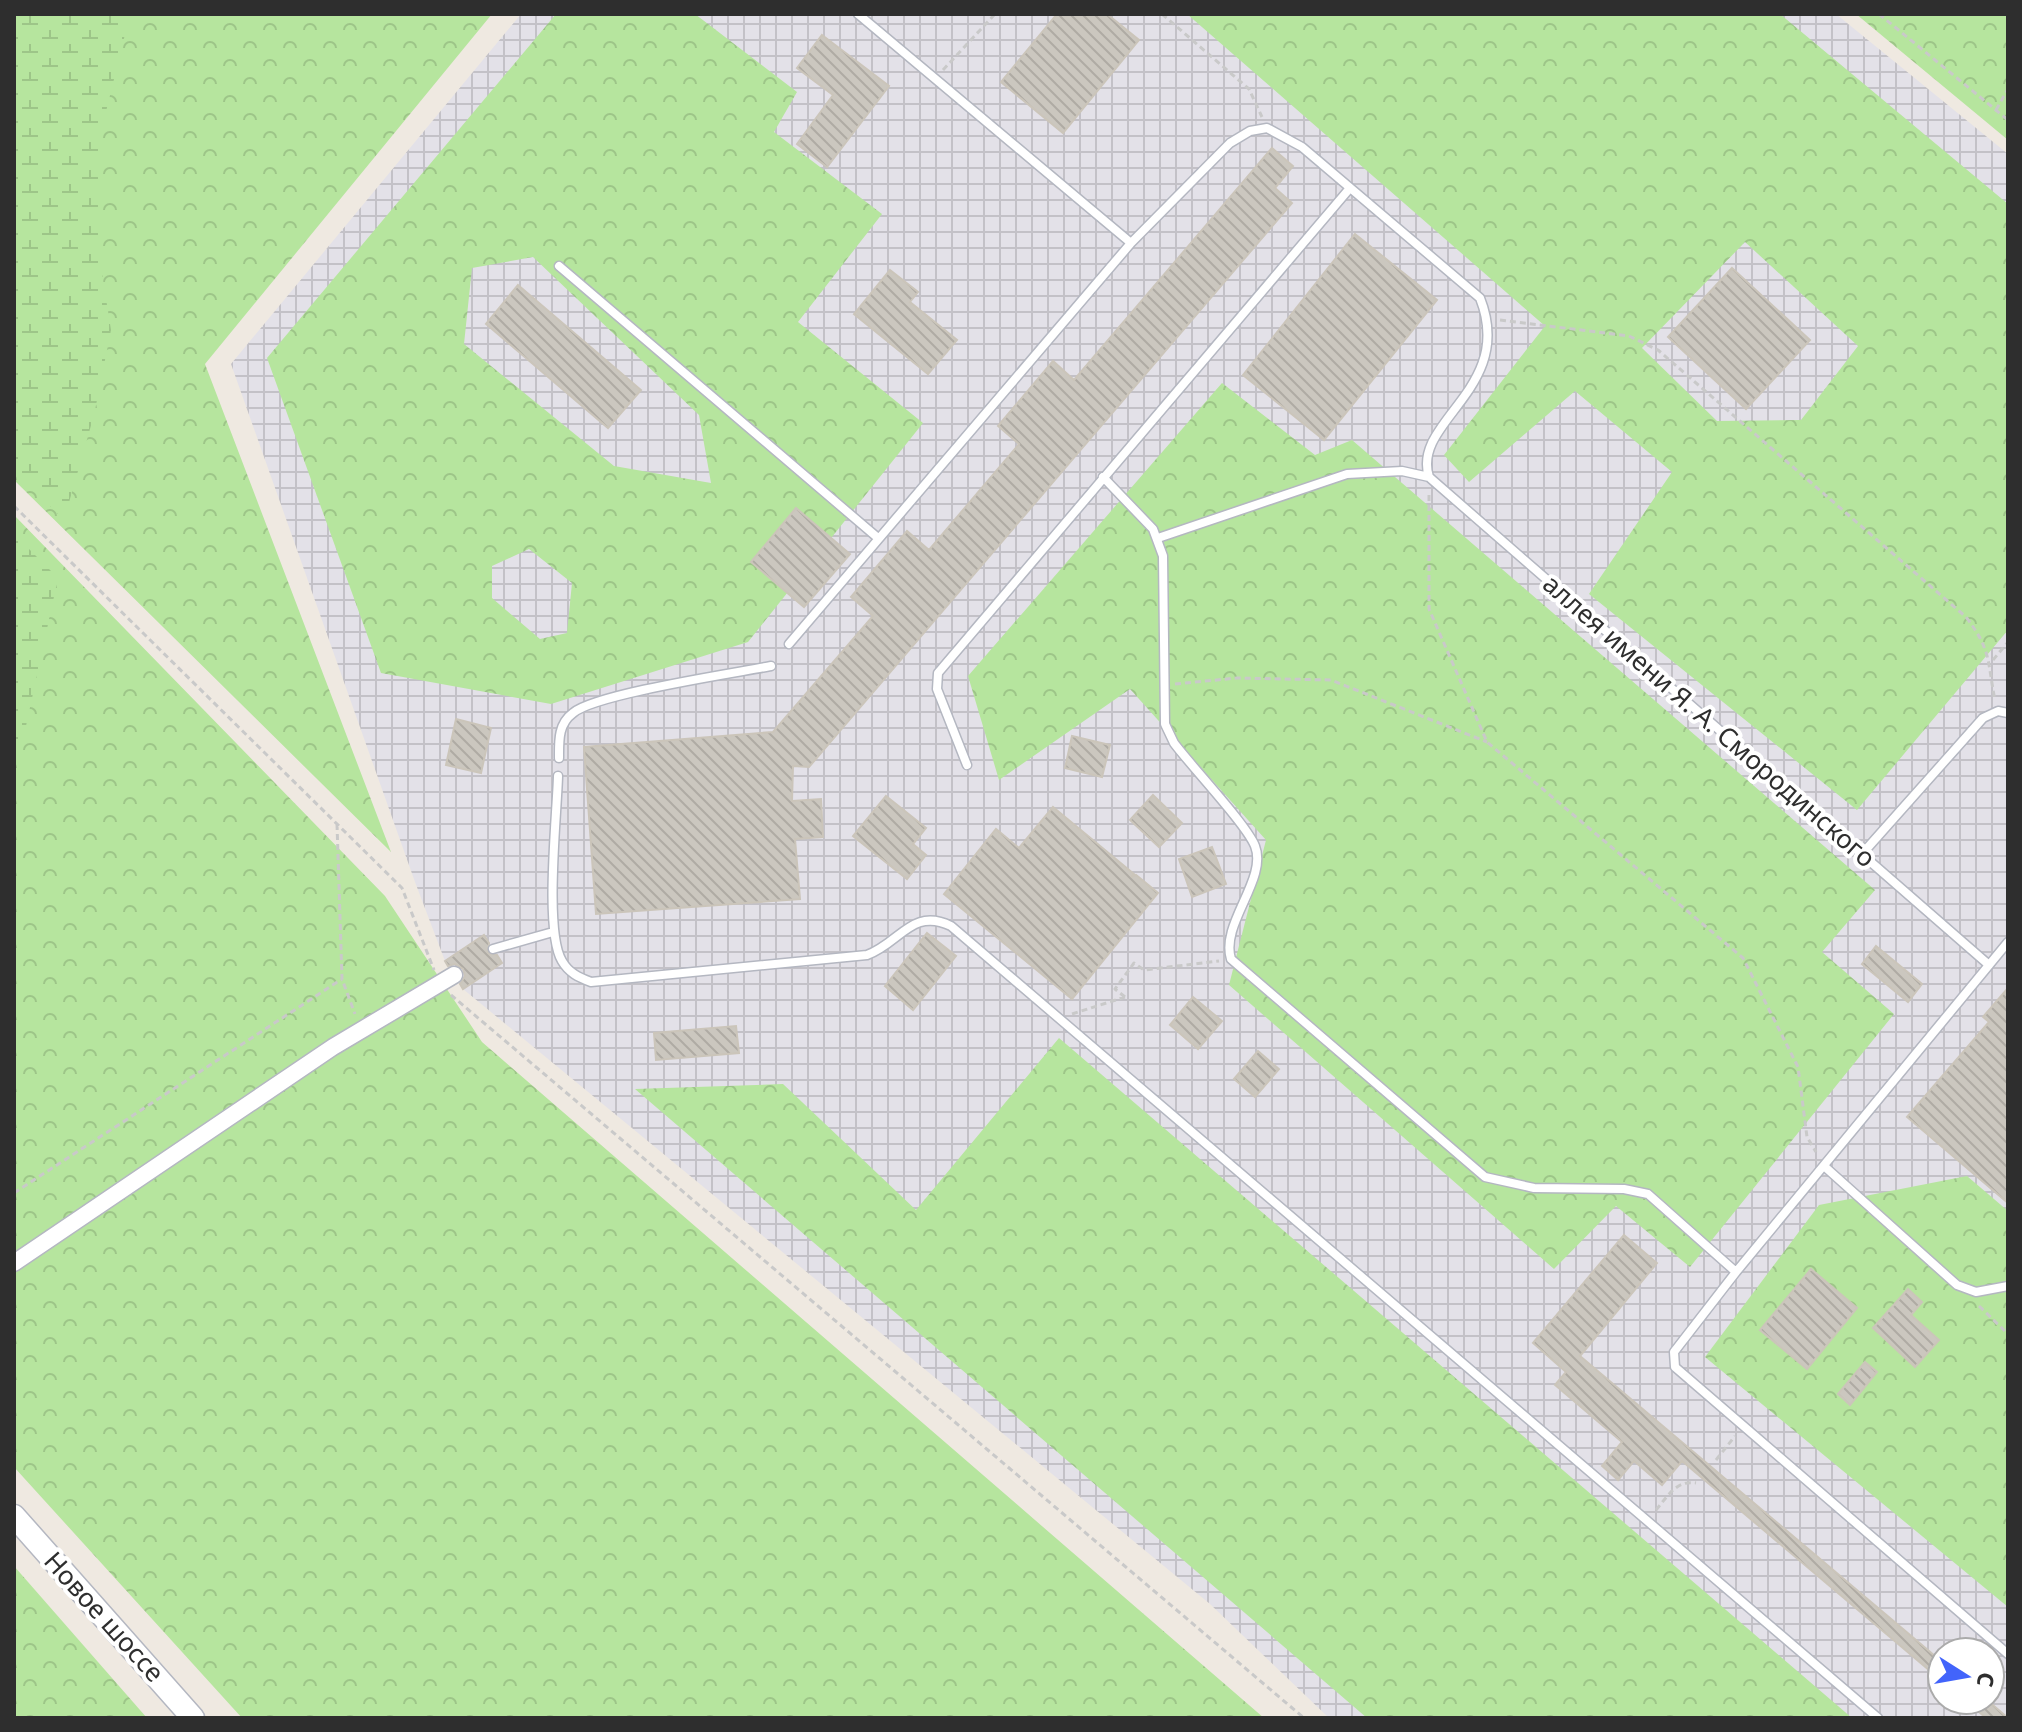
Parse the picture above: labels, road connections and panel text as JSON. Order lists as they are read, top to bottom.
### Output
{
  "streets": {
    "main road": ["Новое шоссе"],
    "lane": ["аллея имени Я. А. Смородинского"]
  },
  "north": "right"
}
